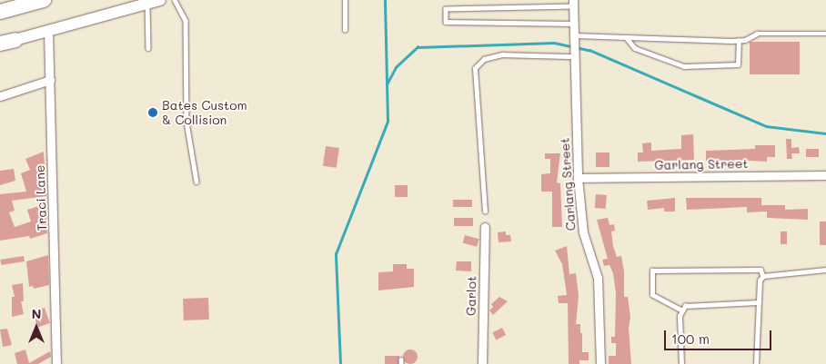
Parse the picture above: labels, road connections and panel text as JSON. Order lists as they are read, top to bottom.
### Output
{
  "streets": {
    "street": [
      "Garlang Street",
      "Carlang Street",
      "Traci Lane",
      "Garlot"
    ]
  },
  "crossings": [
    ["Garlang Street", "Carlang Street"]
  ],
  "places": ["Bates Custom & Collision"],
  "scale_bar": "100 m",
  "north": "top"
}
